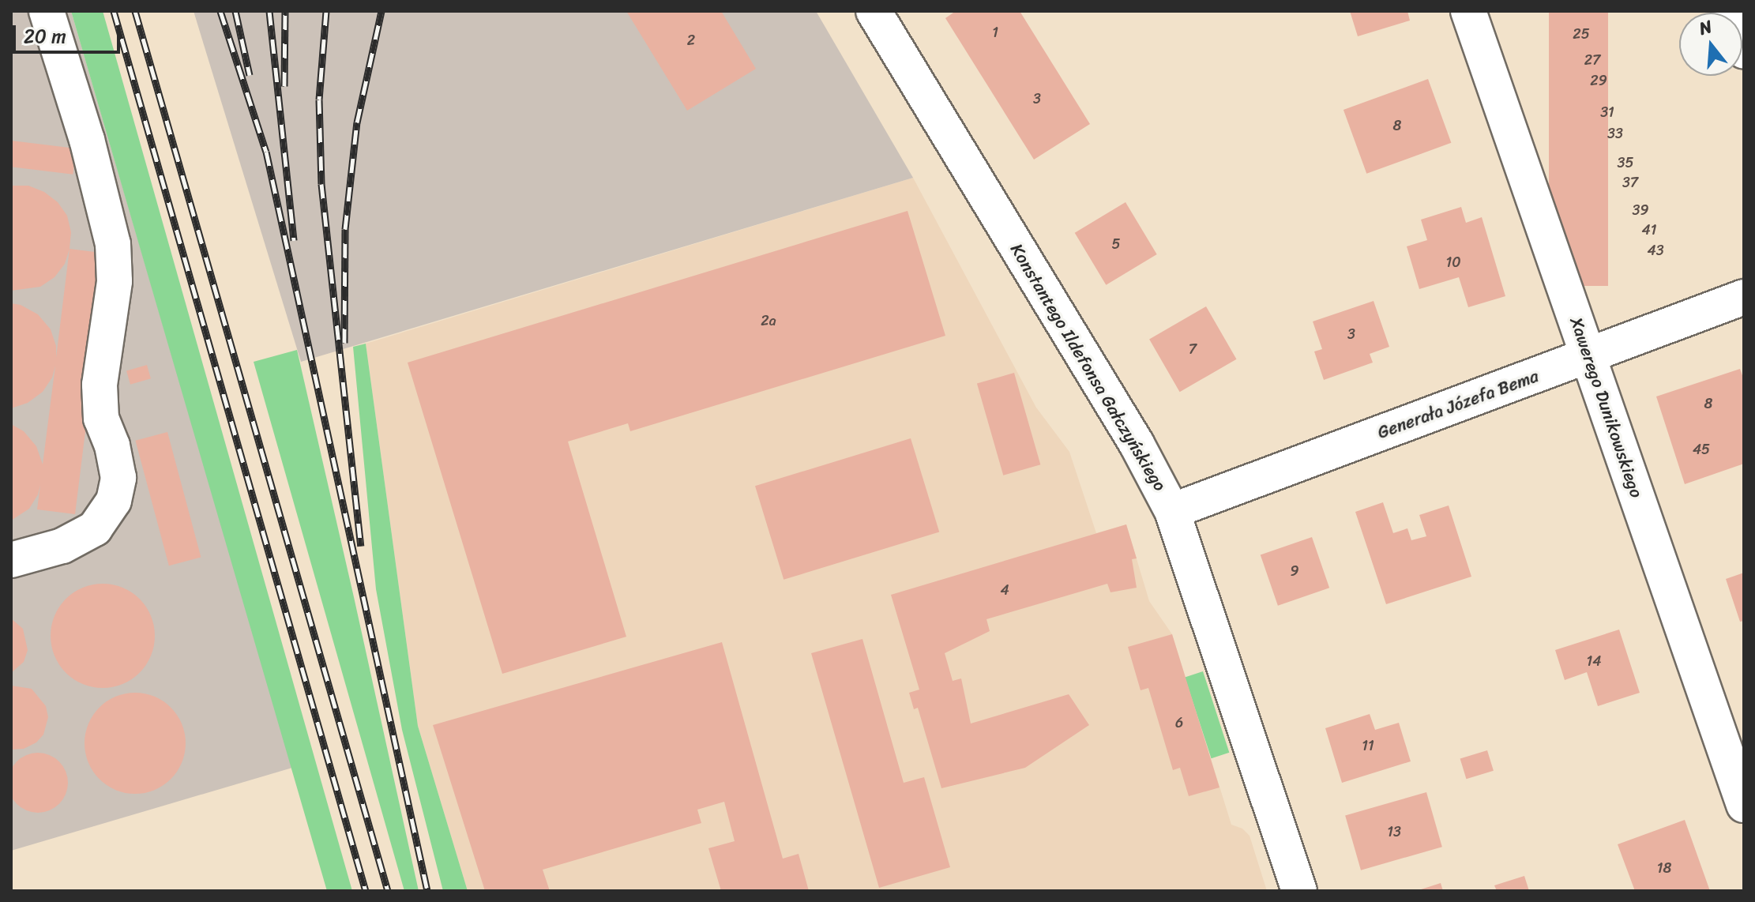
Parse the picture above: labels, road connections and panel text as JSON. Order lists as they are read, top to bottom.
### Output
{
  "streets": {
    "street": ["Konstantego Ildefonsa Gałczyńskiego", "Generała Józefa Bema", "Xawerego Dunikowskiego"]
  },
  "crossings": [
    ["Konstantego Ildefonsa Gałczyńskiego", "Generała Józefa Bema"],
    ["Generała Józefa Bema", "Xawerego Dunikowskiego"]
  ],
  "house_numbers": [
    "1",
    "25",
    "2",
    "27",
    "29",
    "3",
    "31",
    "8",
    "33",
    "35",
    "37",
    "39",
    "41",
    "5",
    "43",
    "10",
    "2a",
    "3",
    "7",
    "8",
    "45",
    "9",
    "4",
    "14",
    "6",
    "11",
    "13",
    "18"
  ],
  "scale_bar": "20 m",
  "north": "top"
}
